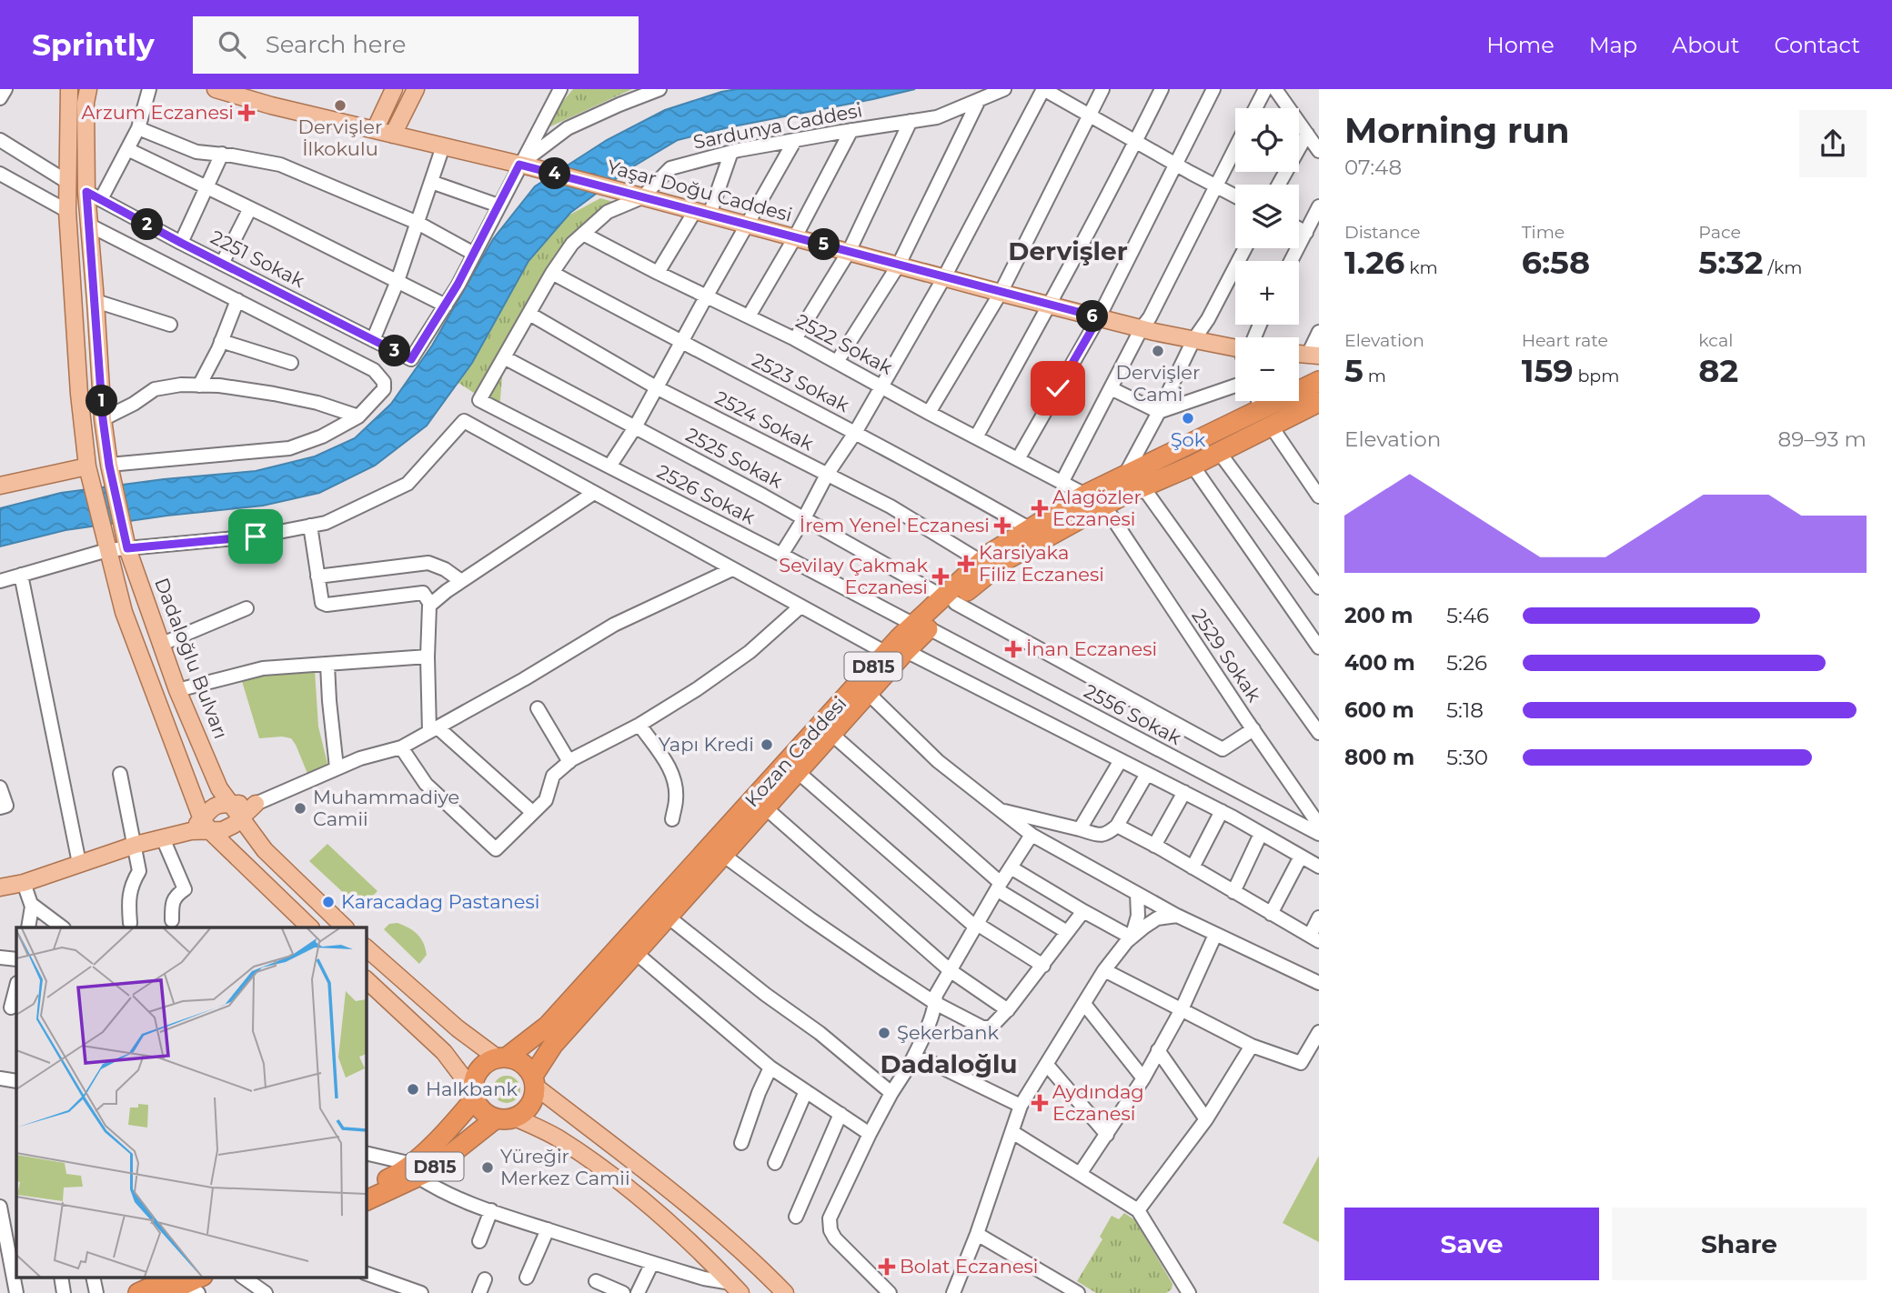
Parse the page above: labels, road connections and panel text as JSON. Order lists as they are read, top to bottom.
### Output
{
  "streets": {
    "highway": ["D815", "Kozan Caddesi"],
    "main road": ["Yaşar Doğu Caddesi", "Dadaloğlu Bulvarı"],
    "street": [
      "Sardunya Caddesi",
      "2251 Sokak",
      "2522 Sokak",
      "2523 Sokak",
      "2524 Sokak",
      "2525 Sokak",
      "2526 Sokak",
      "2529 Sokak",
      "2556 Sokak"
    ]
  },
  "crossings": [
    ["Sardunya Caddesi", "Yaşar Doğu Caddesi"],
    ["2251 Sokak", "Dadaloğlu Bulvarı"],
    ["2522 Sokak", "Kozan Caddesi"],
    ["2523 Sokak", "Kozan Caddesi"],
    ["2524 Sokak", "Kozan Caddesi"],
    ["2525 Sokak", "2526 Sokak"],
    ["2525 Sokak", "2529 Sokak"],
    ["2525 Sokak", "Kozan Caddesi"],
    ["2526 Sokak", "2556 Sokak"],
    ["2526 Sokak", "Kozan Caddesi"],
    ["2529 Sokak", "Kozan Caddesi"],
    ["D815", "Kozan Caddesi"],
    ["2556 Sokak", "Kozan Caddesi"]
  ],
  "districts": ["Dervişler", "Dadaloğlu"],
  "places": {
    "other": [
      "Dervişler İlkokulu",
      "Dervişler Cami",
      "Şok",
      "Yapı Kredi",
      "Muhammadiye Camii",
      "Karacadag Pastanesi",
      "Şekerbank",
      "Halkbank",
      "Yüreğir Merkez Camii"
    ],
    "health": [
      "Arzum Eczanesi",
      "Alagözler Eczanesi",
      "İrem Yenel Eczanesi",
      "Karsiyaka Filiz Eczanesi",
      "Sevilay Çakmak Eczanesi",
      "İnan Eczanesi",
      "Aydındag Eczanesi",
      "Bolat Eczanesi"
    ]
  },
  "page": {
    "header": "Sprintly",
    "search": "Search here",
    "nav": [
      "Home",
      "Map",
      "About",
      "Contact"
    ],
    "heading": ["Morning run", "07:48"],
    "map_buttons": ["+", "−"],
    "pins": [
      "4",
      "2",
      "5",
      "6",
      "3",
      "1"
    ],
    "stats": [
      ["Distance", "1.26 km"],
      ["Time", "6:58"],
      ["Pace", "5:32 /km"],
      ["Elevation", "5 m"],
      ["Heart rate", "159 bpm"],
      ["kcal", "82"]
    ],
    "chart": ["Elevation", "89–93 m"],
    "list": [
      {
        "name": "200 m",
        "note": "5:46"
      },
      {
        "name": "400 m",
        "note": "5:26"
      },
      {
        "name": "600 m",
        "note": "5:18"
      },
      {
        "name": "800 m",
        "note": "5:30"
      }
    ],
    "buttons": ["Save", "Share"]
  }
}
